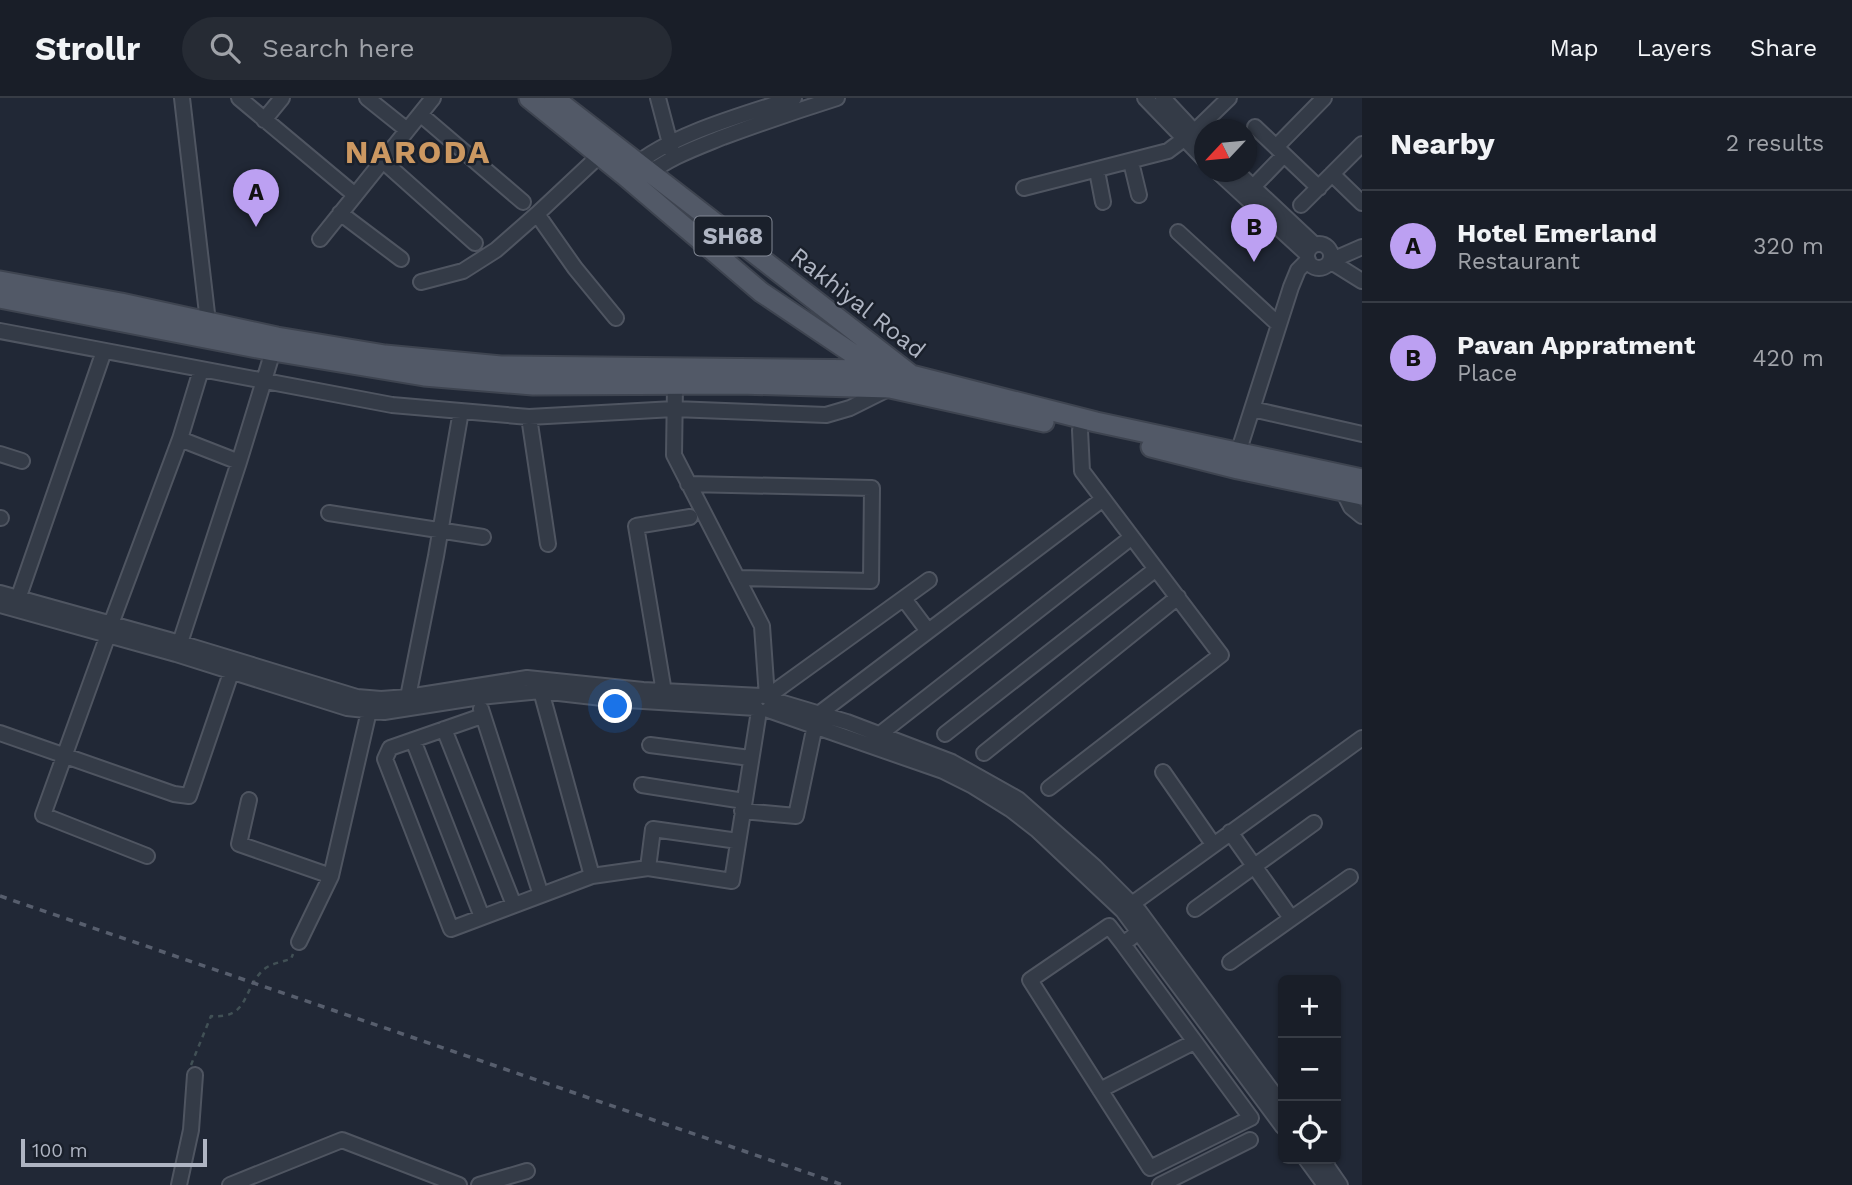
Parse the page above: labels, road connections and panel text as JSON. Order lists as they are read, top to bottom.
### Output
{
  "streets": {
    "main road": ["SH68", "Rakhiyal Road"]
  },
  "crossings": [
    ["SH68", "Rakhiyal Road"]
  ],
  "districts": ["NARODA"],
  "scale_bar": "100 m",
  "north": "bottom left",
  "page": {
    "header": "Strollr",
    "search": "Search here",
    "nav": ["Map", "Layers", "Share"],
    "heading": ["Nearby", "2 results"],
    "pins": ["A", "B"],
    "list": [
      {
        "mark": "A",
        "name": "Hotel Emerland",
        "note": "Restaurant",
        "value": "320 m"
      },
      {
        "mark": "B",
        "name": "Pavan Appratment",
        "note": "Place",
        "value": "420 m"
      }
    ],
    "map_buttons": ["+", "−"],
    "scale": "100 m"
  }
}
